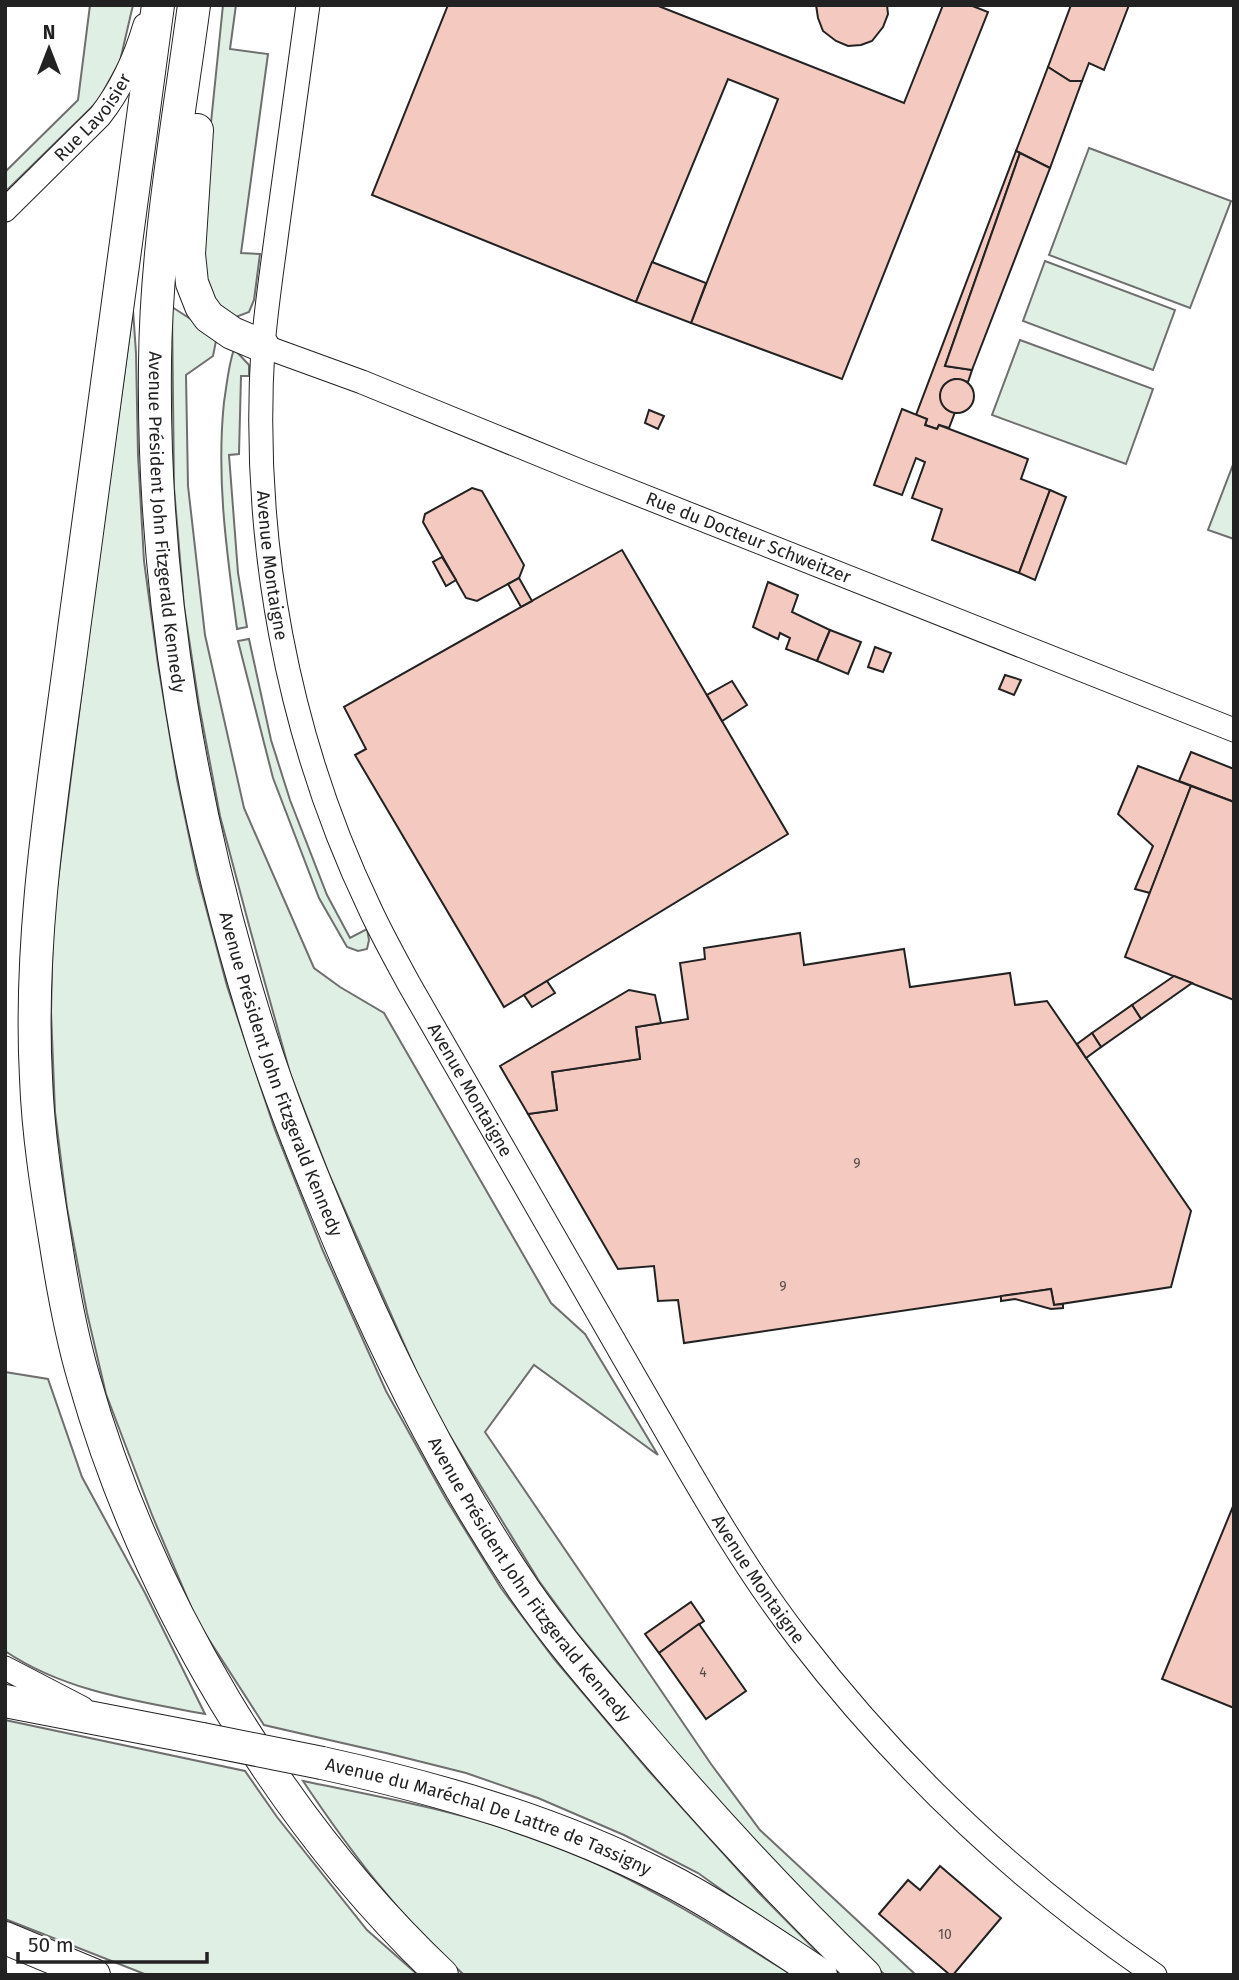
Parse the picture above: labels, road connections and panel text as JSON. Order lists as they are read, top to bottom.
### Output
{
  "streets": {
    "main road": ["Avenue Président John Fitzgerald Kennedy", "Avenue du Maréchal De Lattre de Tassigny"],
    "street": ["Rue Lavoisier", "Rue du Docteur Schweitzer", "Avenue Montaigne"]
  },
  "crossings": [
    ["Rue du Docteur Schweitzer", "Avenue Montaigne"]
  ],
  "house_numbers": [
    "9",
    "9",
    "4",
    "10"
  ],
  "scale_bar": "50 m",
  "north": "top"
}
